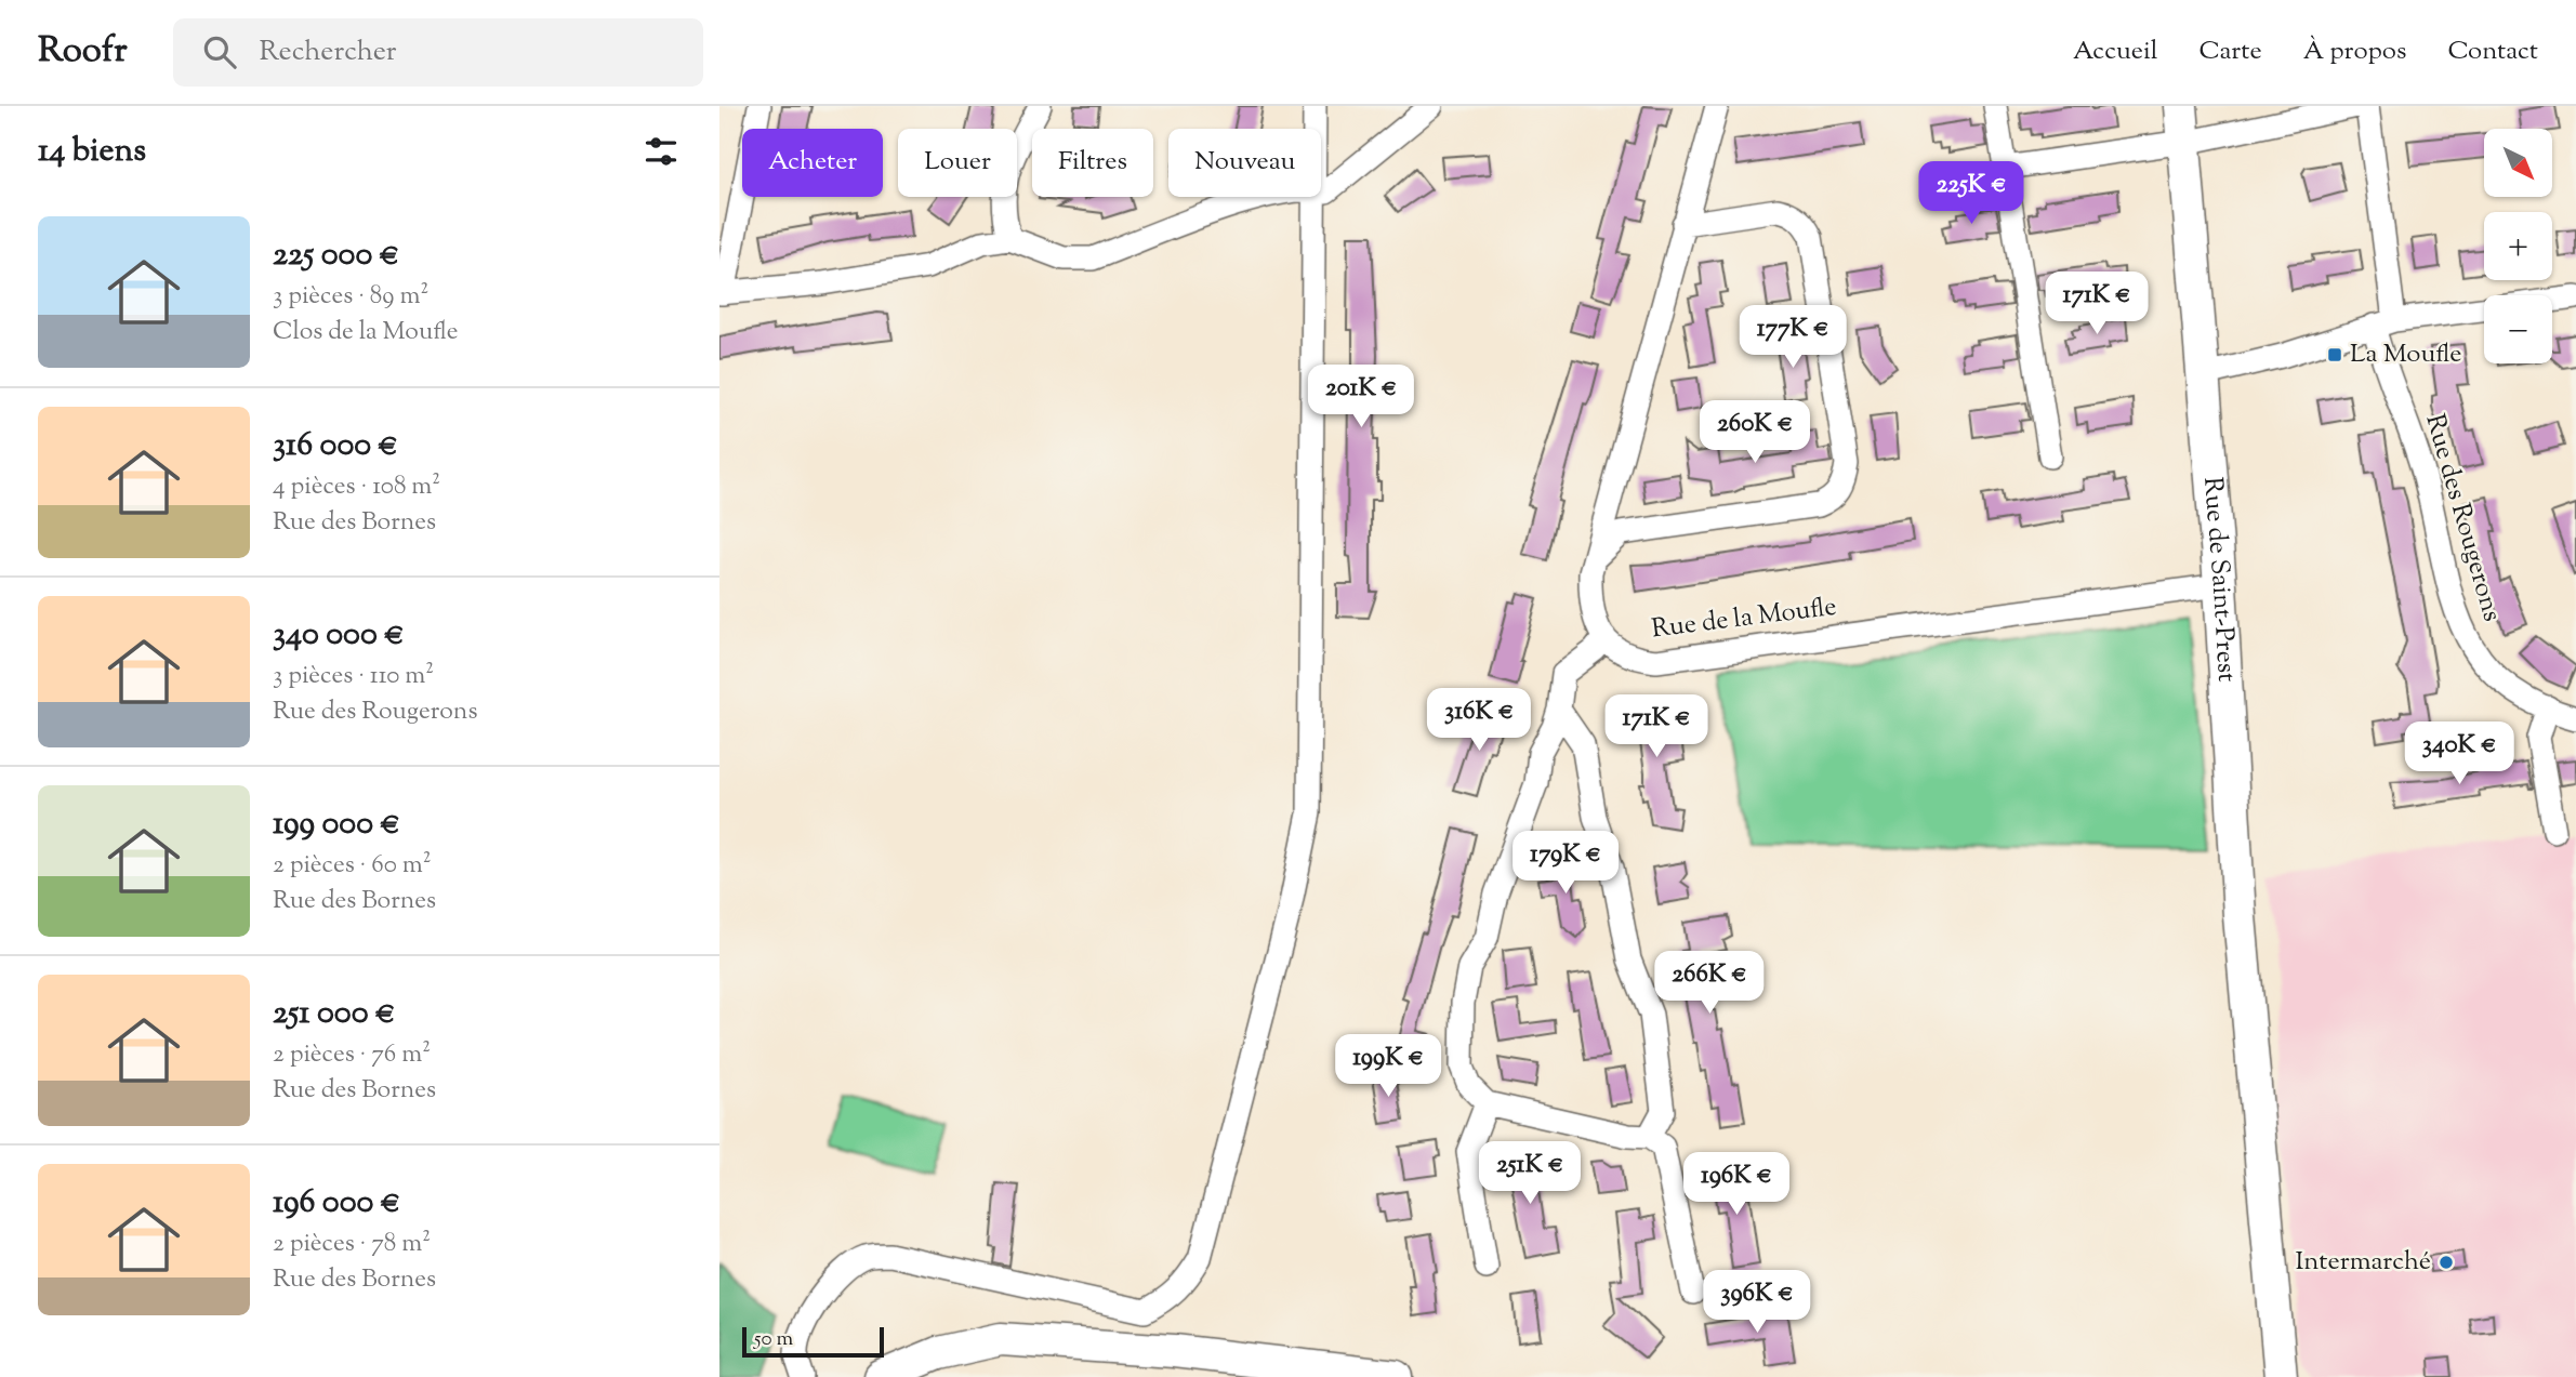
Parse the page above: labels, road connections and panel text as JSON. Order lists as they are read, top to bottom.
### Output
{
  "streets": {
    "main road": ["Rue de Saint-Prest"],
    "street": ["Rue des Rougerons", "Rue de la Moufle"]
  },
  "crossings": [
    ["Rue de Saint-Prest", "Rue de la Moufle"]
  ],
  "places": {
    "transit": ["La Moufle"],
    "other": ["Intermarché"]
  },
  "scale_bar": "50 m",
  "north": "bottom right",
  "page": {
    "header": "Roofr",
    "search": "Rechercher",
    "nav": [
      "Accueil",
      "Carte",
      "À propos",
      "Contact"
    ],
    "heading": "14 biens",
    "map_buttons": ["+", "−"],
    "chip": [
      "Acheter",
      "Louer",
      "Filtres",
      "Nouveau"
    ],
    "price": [
      "225K €",
      "171K €",
      "177K €",
      "201K €",
      "260K €",
      "316K €",
      "171K €",
      "340K €",
      "179K €",
      "266K €",
      "199K €",
      "251K €",
      "196K €",
      "396K €"
    ],
    "list": [
      {
        "name": "225 000 €",
        "note": "3 pièces · 89 m² · Clos de la Moufle"
      },
      {
        "name": "316 000 €",
        "note": "4 pièces · 108 m² · Rue des Bornes"
      },
      {
        "name": "340 000 €",
        "note": "3 pièces · 110 m² · Rue des Rougerons"
      },
      {
        "name": "199 000 €",
        "note": "2 pièces · 60 m² · Rue des Bornes"
      },
      {
        "name": "251 000 €",
        "note": "2 pièces · 76 m² · Rue des Bornes"
      },
      {
        "name": "196 000 €",
        "note": "2 pièces · 78 m² · Rue des Bornes"
      }
    ],
    "scale": "50 m"
  }
}
